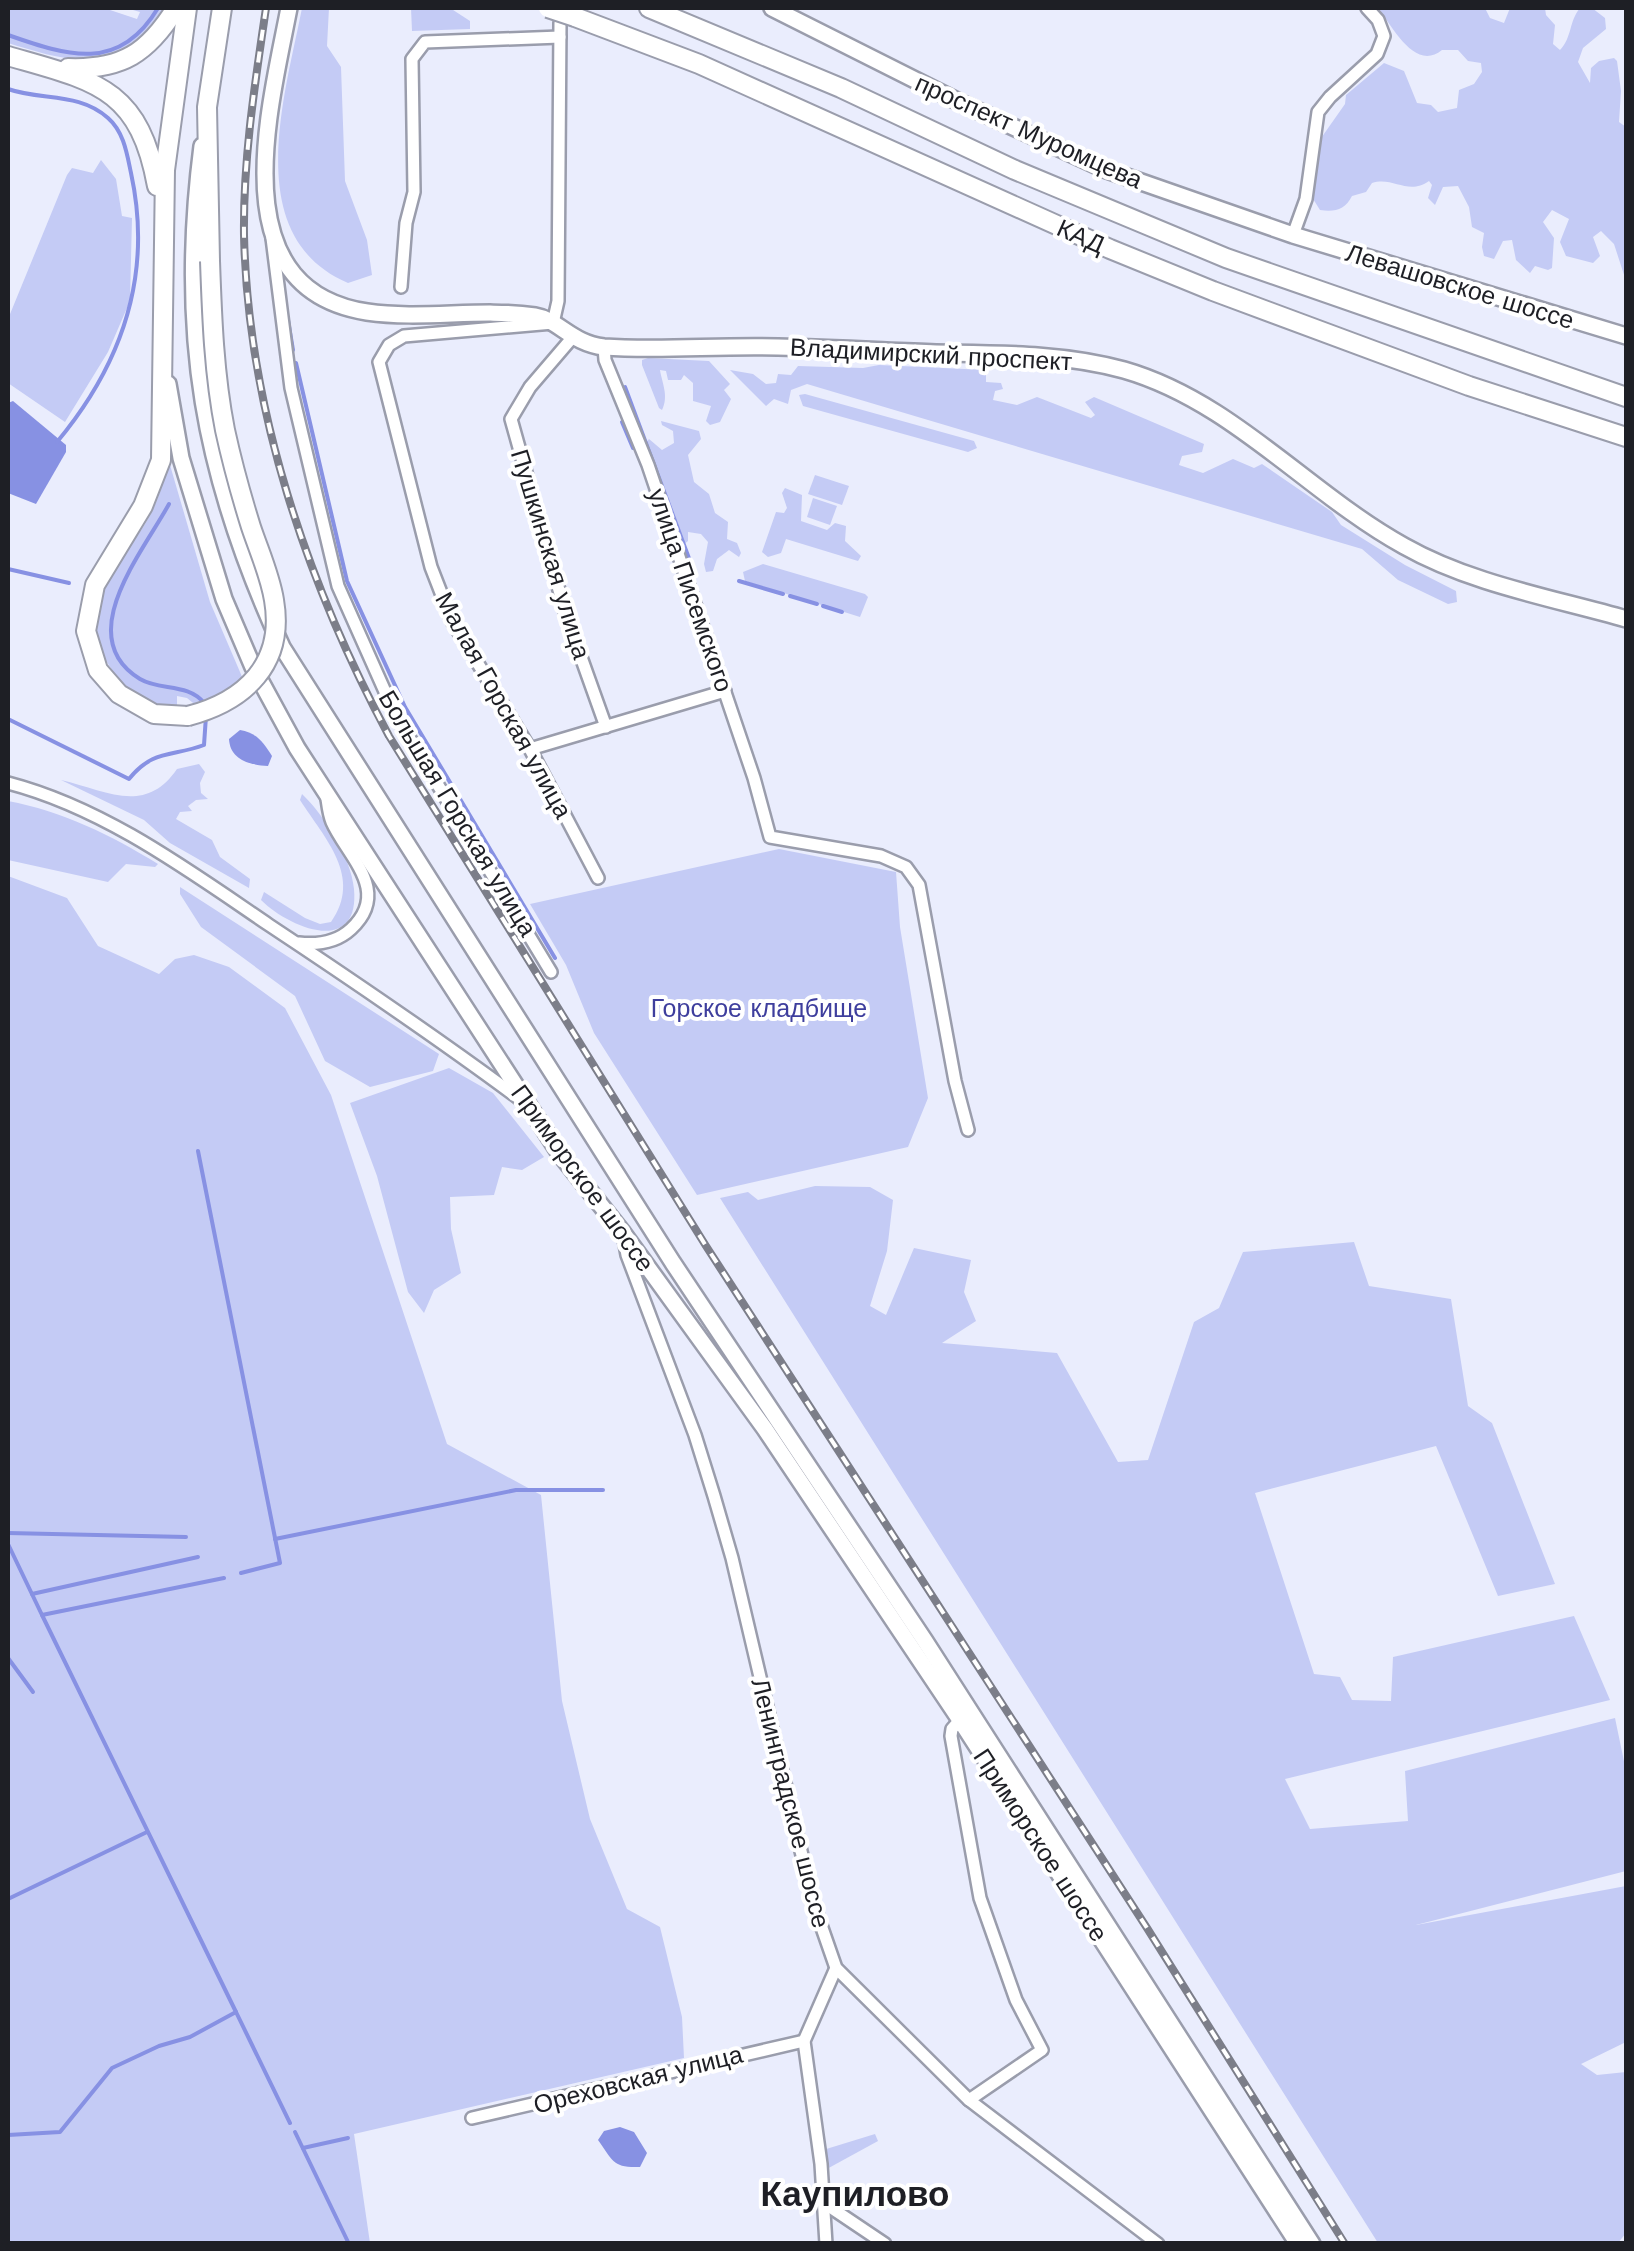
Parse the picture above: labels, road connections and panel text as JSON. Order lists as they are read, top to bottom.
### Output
{
  "streets": {
    "highway": ["КАД", "Приморское шоссе"],
    "main road": [
      "проспект Муромцева",
      "Левашовское шоссе",
      "Владимирский проспект",
      "Большая Горская улица"
    ],
    "street": [
      "Пушкинская улица",
      "улица Писемского",
      "Малая Горская улица",
      "Ленинградское шоссе",
      "Ореховская улица"
    ]
  },
  "crossings": [
    ["проспект Муромцева", "Левашовское шоссе"],
    ["Владимирский проспект", "Пушкинская улица"],
    ["Владимирский проспект", "улица Писемского"],
    ["Владимирский проспект", "Малая Горская улица"],
    ["Владимирский проспект", "Большая Горская улица"],
    ["Приморское шоссе", "Ленинградское шоссе"]
  ],
  "districts": ["Каупилово"],
  "parks": ["Горское кладбище"]
}
